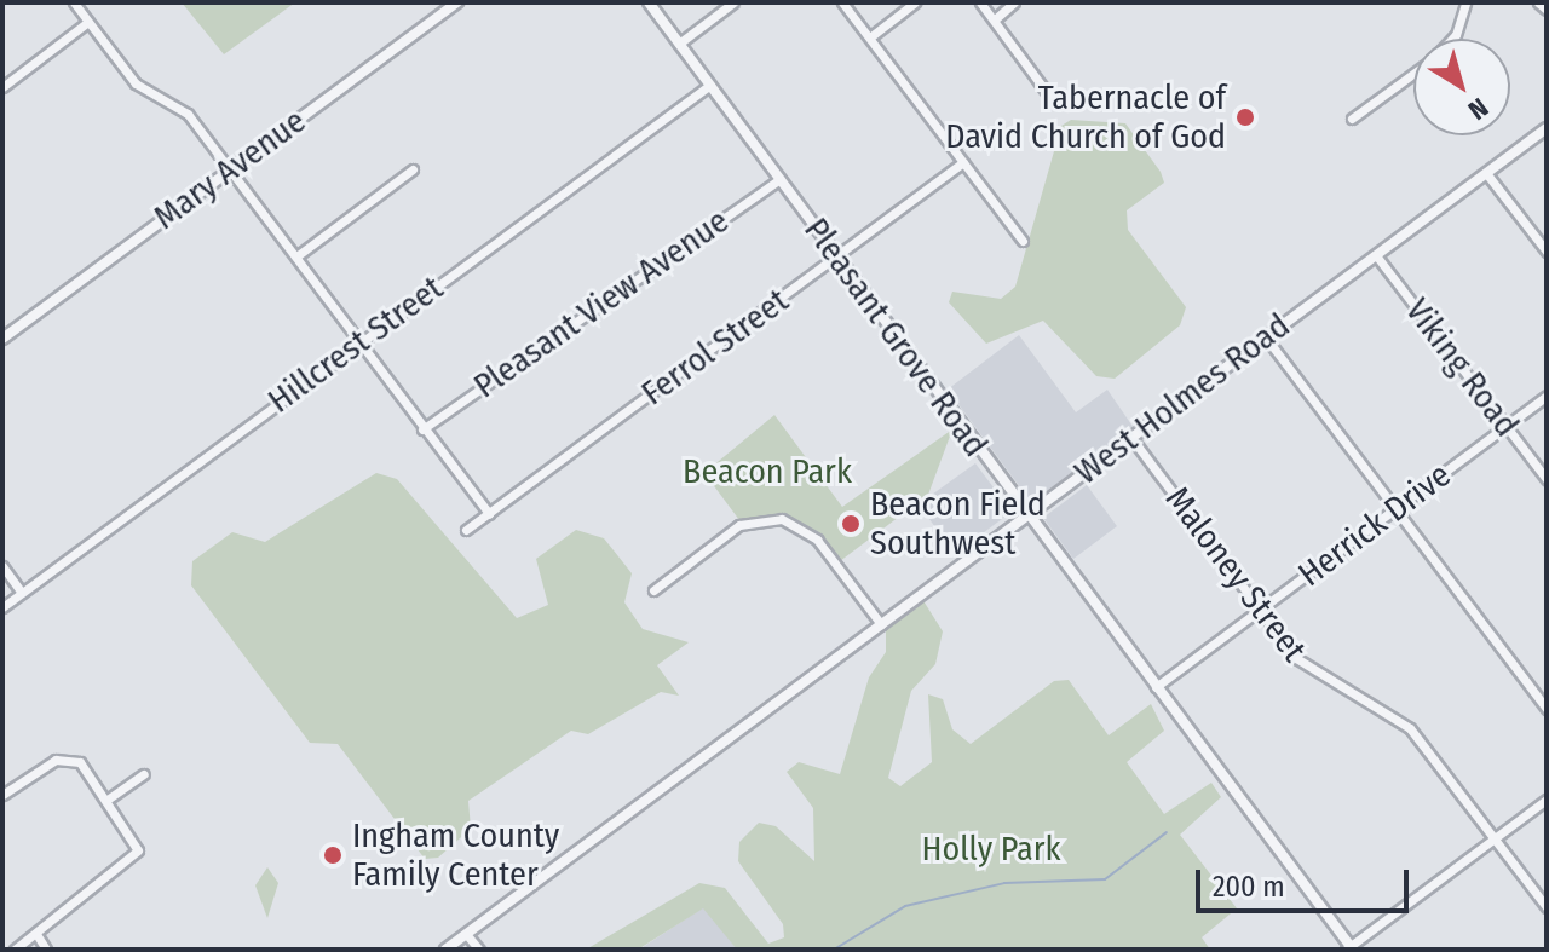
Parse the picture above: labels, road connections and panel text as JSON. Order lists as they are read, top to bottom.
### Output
{
  "streets": {
    "street": [
      "Mary Avenue",
      "Pleasant View Avenue",
      "Pleasant Grove Road",
      "Hillcrest Street",
      "Ferrol Street",
      "Viking Road",
      "West Holmes Road",
      "Herrick Drive",
      "Maloney Street"
    ]
  },
  "crossings": [
    ["Pleasant View Avenue", "Pleasant Grove Road"],
    ["Pleasant Grove Road", "Hillcrest Street"],
    ["Pleasant Grove Road", "Ferrol Street"],
    ["Pleasant Grove Road", "West Holmes Road"],
    ["Pleasant Grove Road", "Herrick Drive"],
    ["Viking Road", "West Holmes Road"],
    ["Viking Road", "Herrick Drive"],
    ["West Holmes Road", "Maloney Street"],
    ["Herrick Drive", "Maloney Street"]
  ],
  "parks": ["Beacon Park", "Holly Park"],
  "places": ["Tabernacle of David Church of God", "Beacon Field Southwest", "Ingham County Family Center"],
  "scale_bar": "200 m",
  "north": "bottom right"
}
